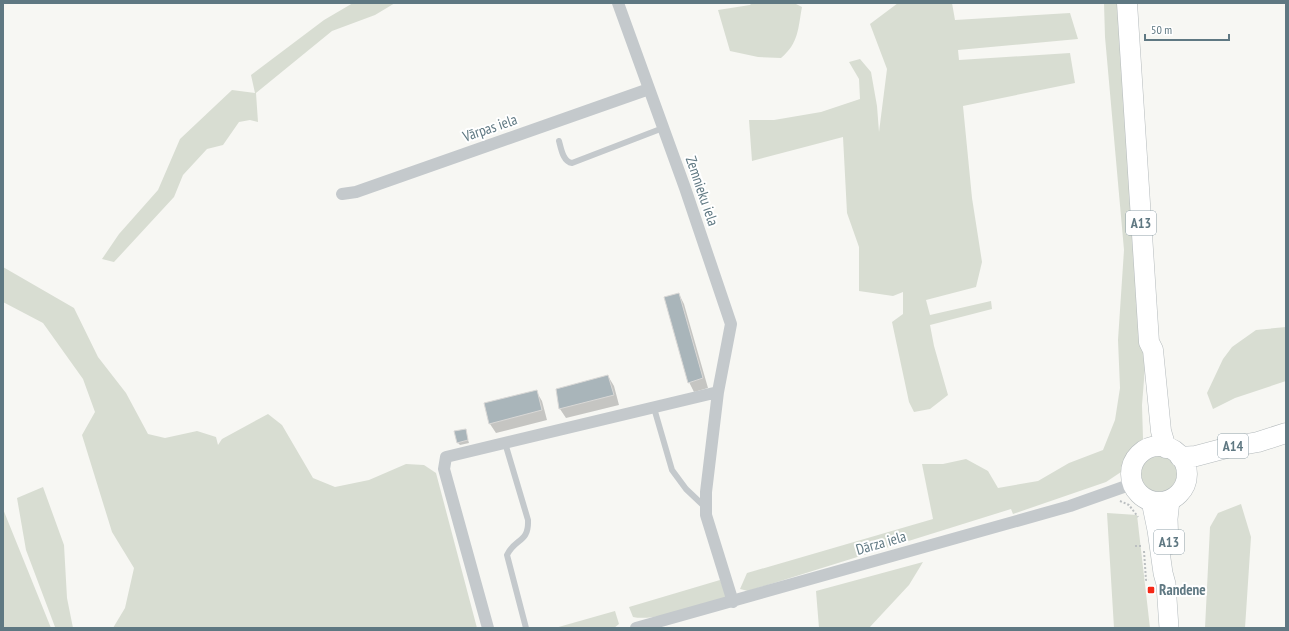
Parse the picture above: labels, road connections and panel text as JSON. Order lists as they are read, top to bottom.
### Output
{
  "streets": {
    "highway": ["A13", "A14"],
    "street": ["Vārpas iela", "Zemnieku iela", "Dārza iela"]
  },
  "crossings": [
    ["Vārpas iela", "Zemnieku iela"],
    ["Zemnieku iela", "Dārza iela"],
    ["A13", "A14"],
    ["A13", "Dārza iela"],
    ["A14", "Dārza iela"]
  ],
  "places": {
    "transit": ["Randene"]
  },
  "scale_bar": "50 m"
}
